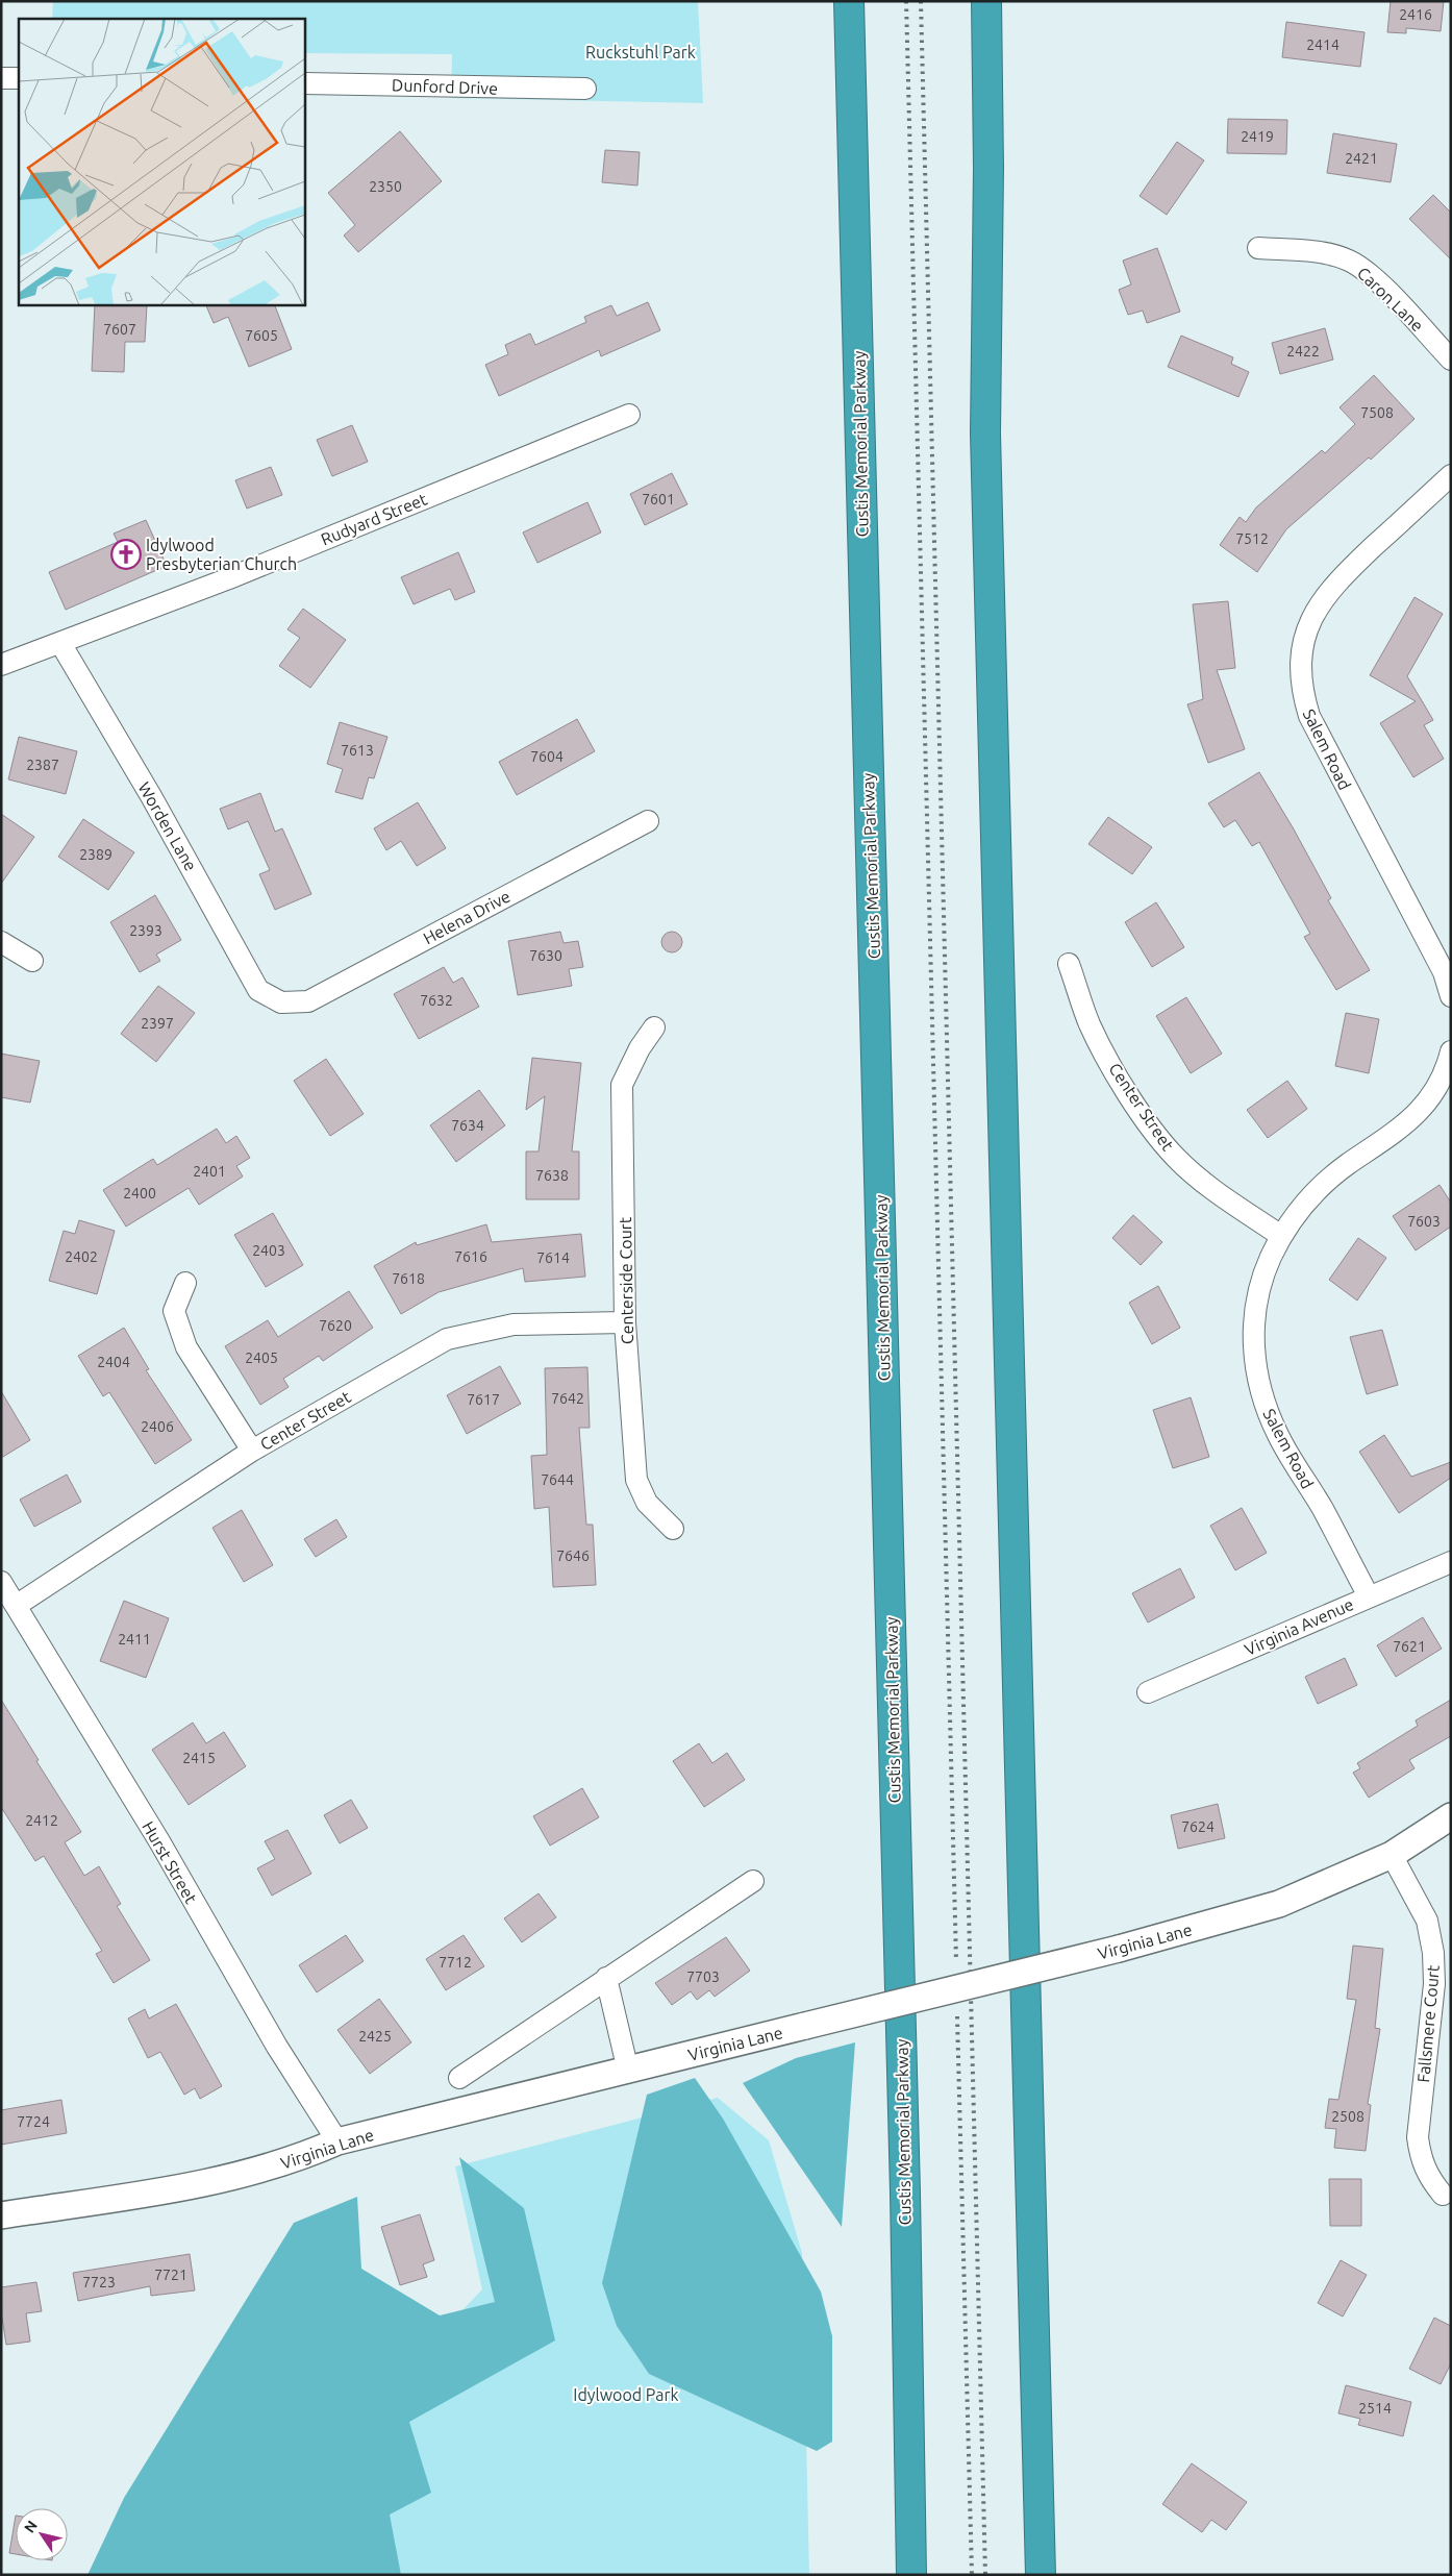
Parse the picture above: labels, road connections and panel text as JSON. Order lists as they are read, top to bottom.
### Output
{
  "streets": {
    "highway": ["Custis Memorial Parkway"],
    "street": [
      "Dunford Drive",
      "Caron Lane",
      "Rudyard Street",
      "Salem Road",
      "Worden Lane",
      "Helena Drive",
      "Center Street",
      "Centerside Court",
      "Virginia Avenue",
      "Hurst Street",
      "Virginia Lane",
      "Fallsmere Court"
    ]
  },
  "crossings": [
    ["Rudyard Street", "Worden Lane"],
    ["Salem Road", "Center Street"],
    ["Salem Road", "Virginia Avenue"],
    ["Worden Lane", "Helena Drive"],
    ["Center Street", "Centerside Court"],
    ["Center Street", "Hurst Street"],
    ["Hurst Street", "Virginia Lane"],
    ["Virginia Lane", "Fallsmere Court"]
  ],
  "parks": ["Ruckstuhl Park", "Idylwood Park"],
  "places": {
    "church": ["Idylwood Presbyterian Church"]
  },
  "house_numbers": [
    "2416",
    "2414",
    "2419",
    "2421",
    "2350",
    "7607",
    "7605",
    "2422",
    "7508",
    "7601",
    "7512",
    "7613",
    "7604",
    "2387",
    "2389",
    "2393",
    "7630",
    "7632",
    "2397",
    "7634",
    "2401",
    "7638",
    "2400",
    "7603",
    "2403",
    "2402",
    "7616",
    "7614",
    "7618",
    "7620",
    "2405",
    "2404",
    "7642",
    "7617",
    "2406",
    "7644",
    "7646",
    "2411",
    "7621",
    "2415",
    "2412",
    "7624",
    "7712",
    "7703",
    "2425",
    "2508",
    "7724",
    "7721",
    "7723",
    "2514"
  ],
  "north": "top left"
}
